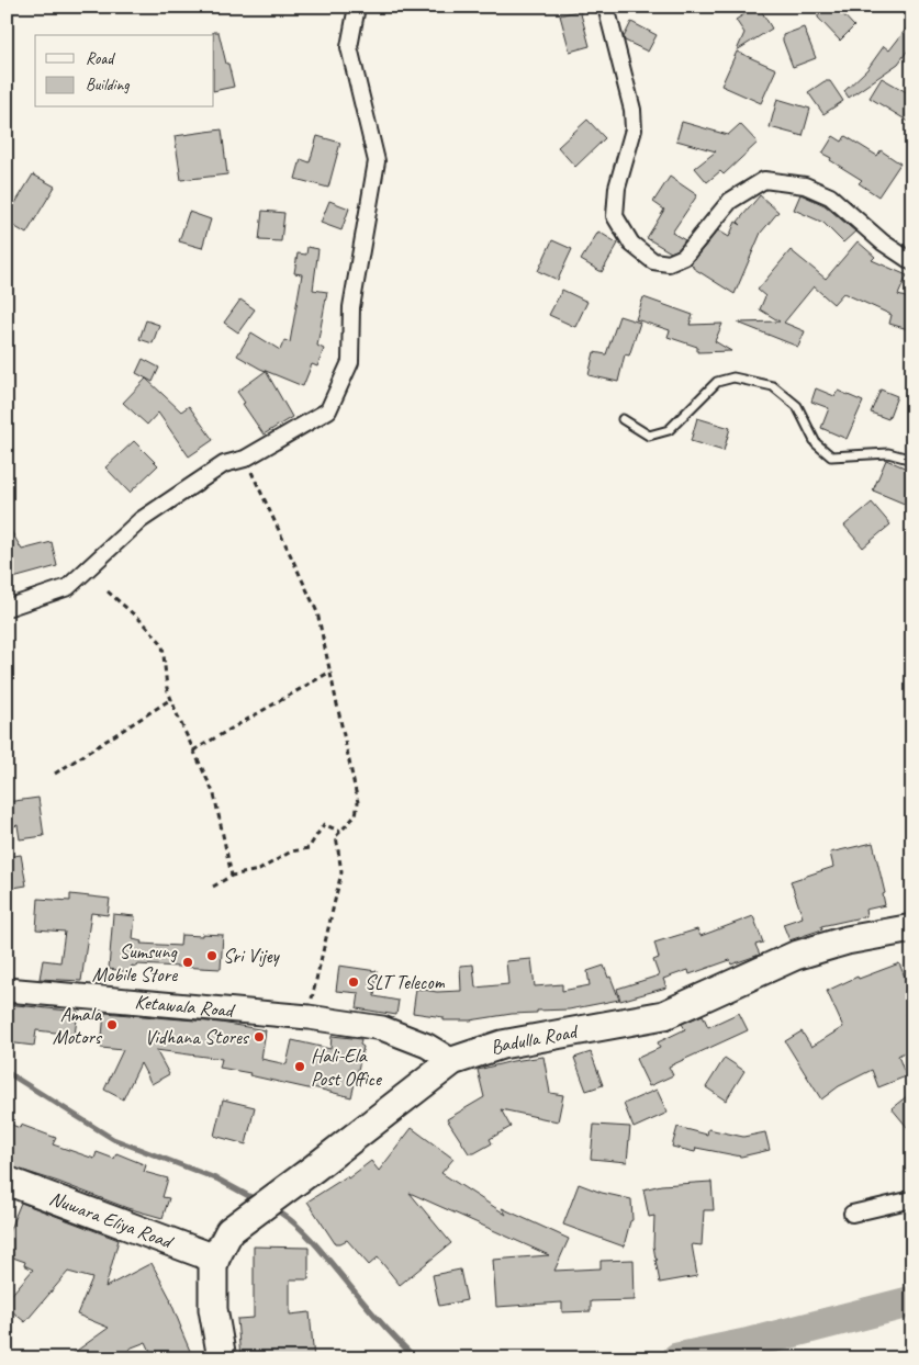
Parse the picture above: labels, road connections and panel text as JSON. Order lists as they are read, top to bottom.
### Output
{
  "streets": {
    "highway": ["Badulla Road", "Nuwara Eliya Road"],
    "main road": ["Ketawala Road"]
  },
  "crossings": [
    ["Ketawala Road", "Badulla Road"],
    ["Badulla Road", "Nuwara Eliya Road"]
  ],
  "places": [
    "Sri Vijey",
    "Sumsung Mobile Store",
    "SLT Telecom",
    "Amala Motors",
    "Vidhana Stores",
    "Hali-Ela Post Office"
  ],
  "legend": ["Road", "Building"]
}
